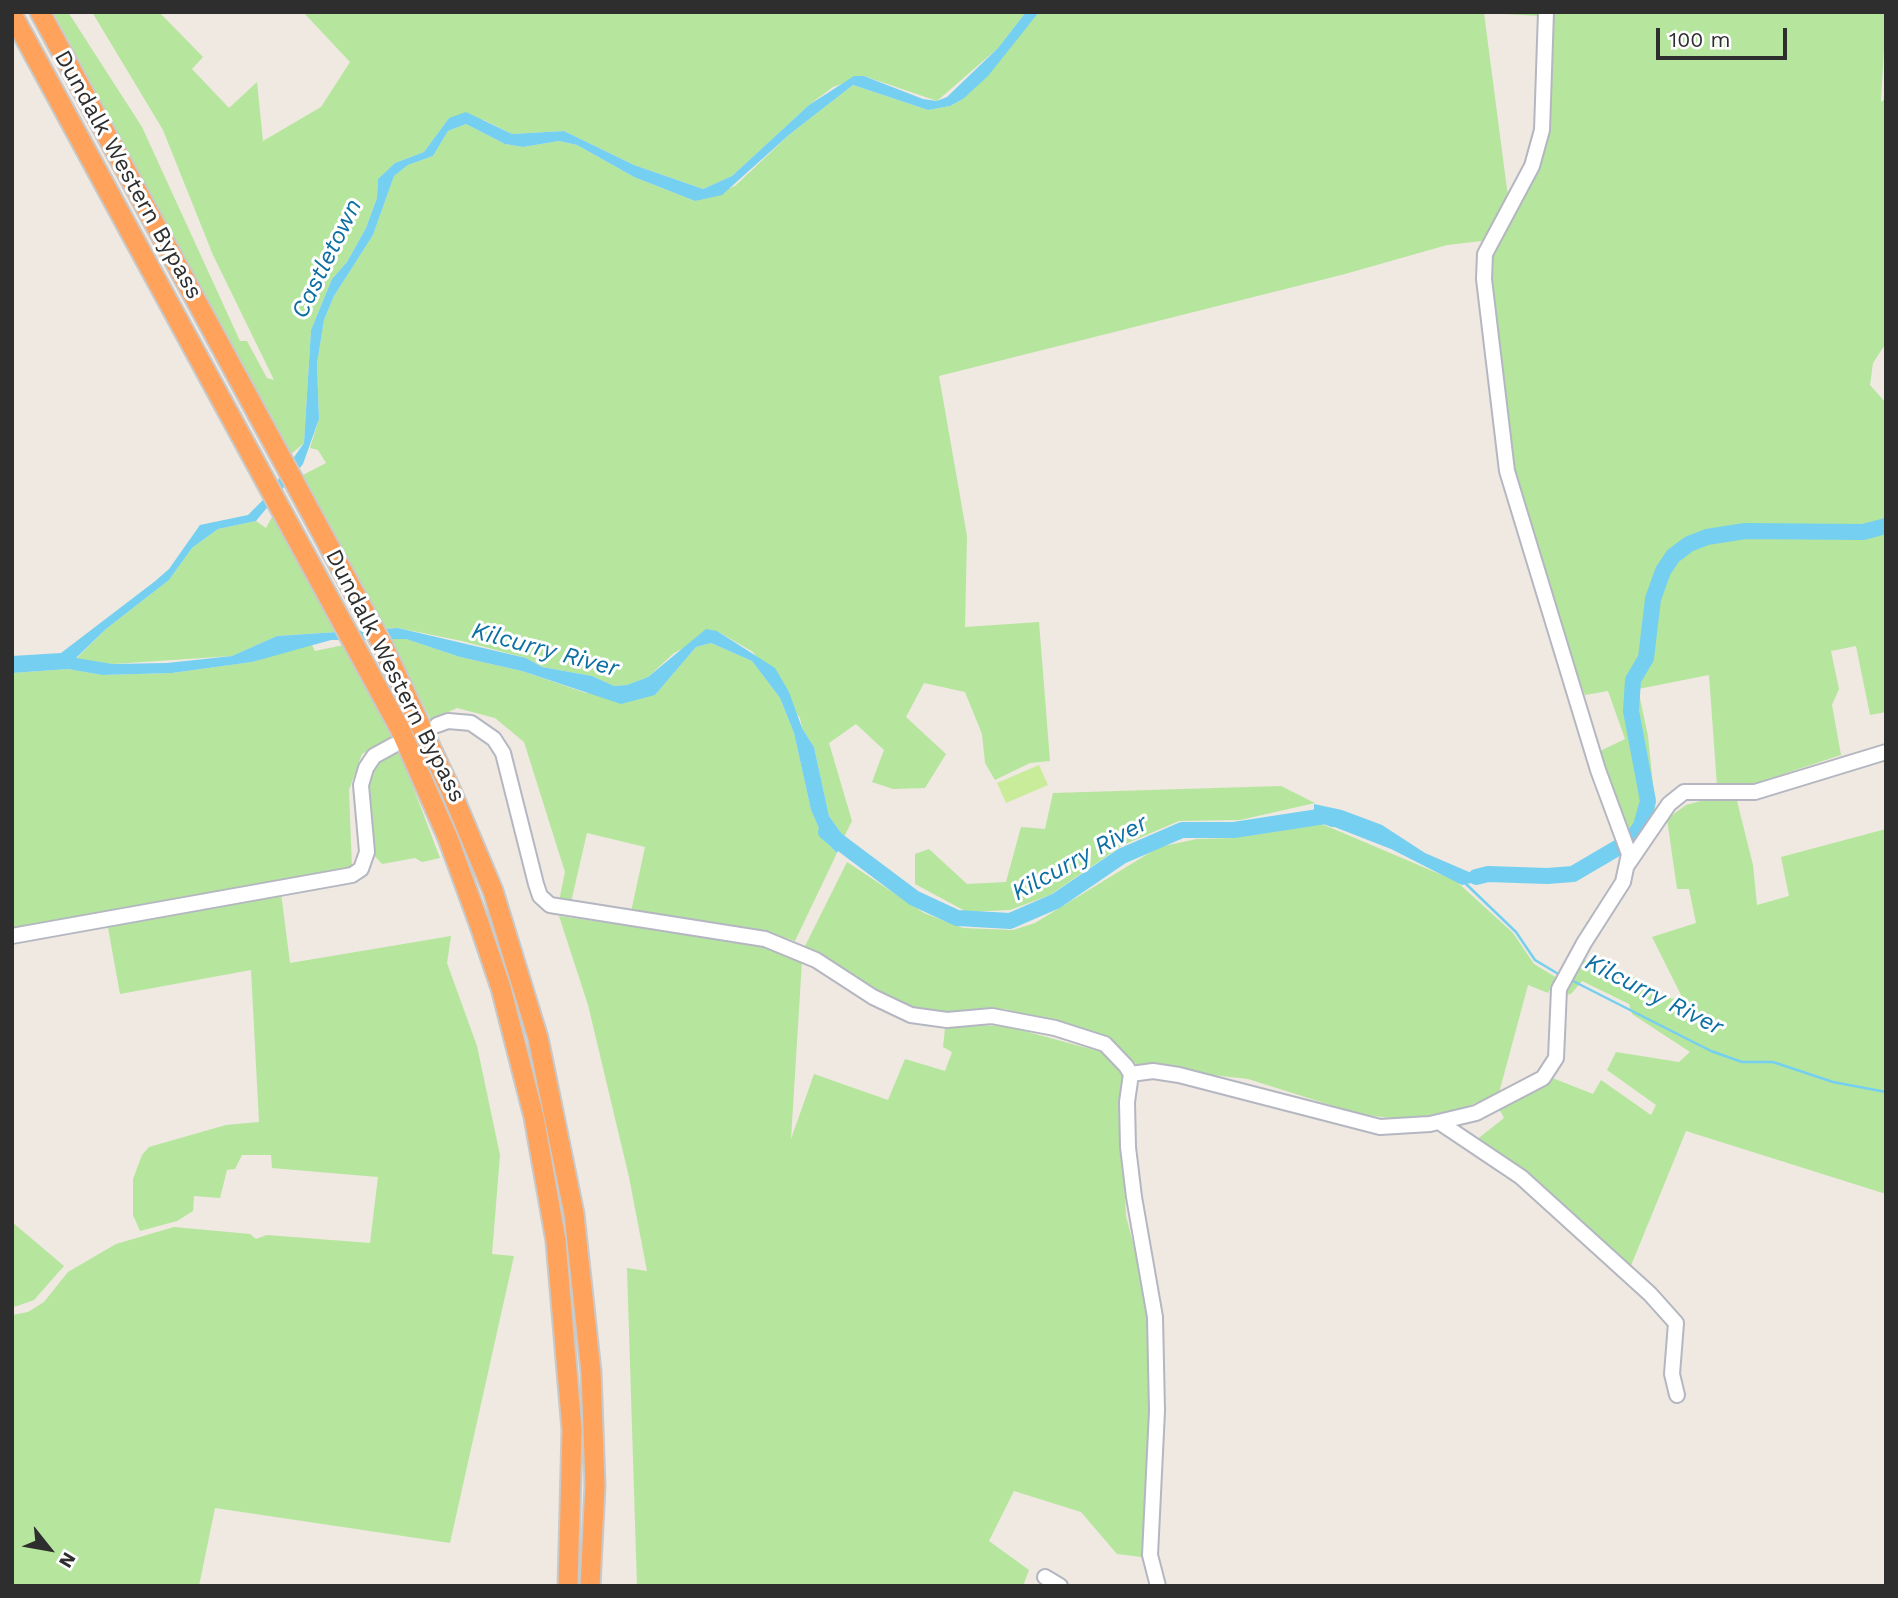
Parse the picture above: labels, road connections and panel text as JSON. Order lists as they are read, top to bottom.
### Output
{
  "streets": {
    "highway": ["Dundalk Western Bypass"]
  },
  "water": ["Castletown", "Kilcurry River"],
  "scale_bar": "100 m",
  "north": "bottom right"
}
